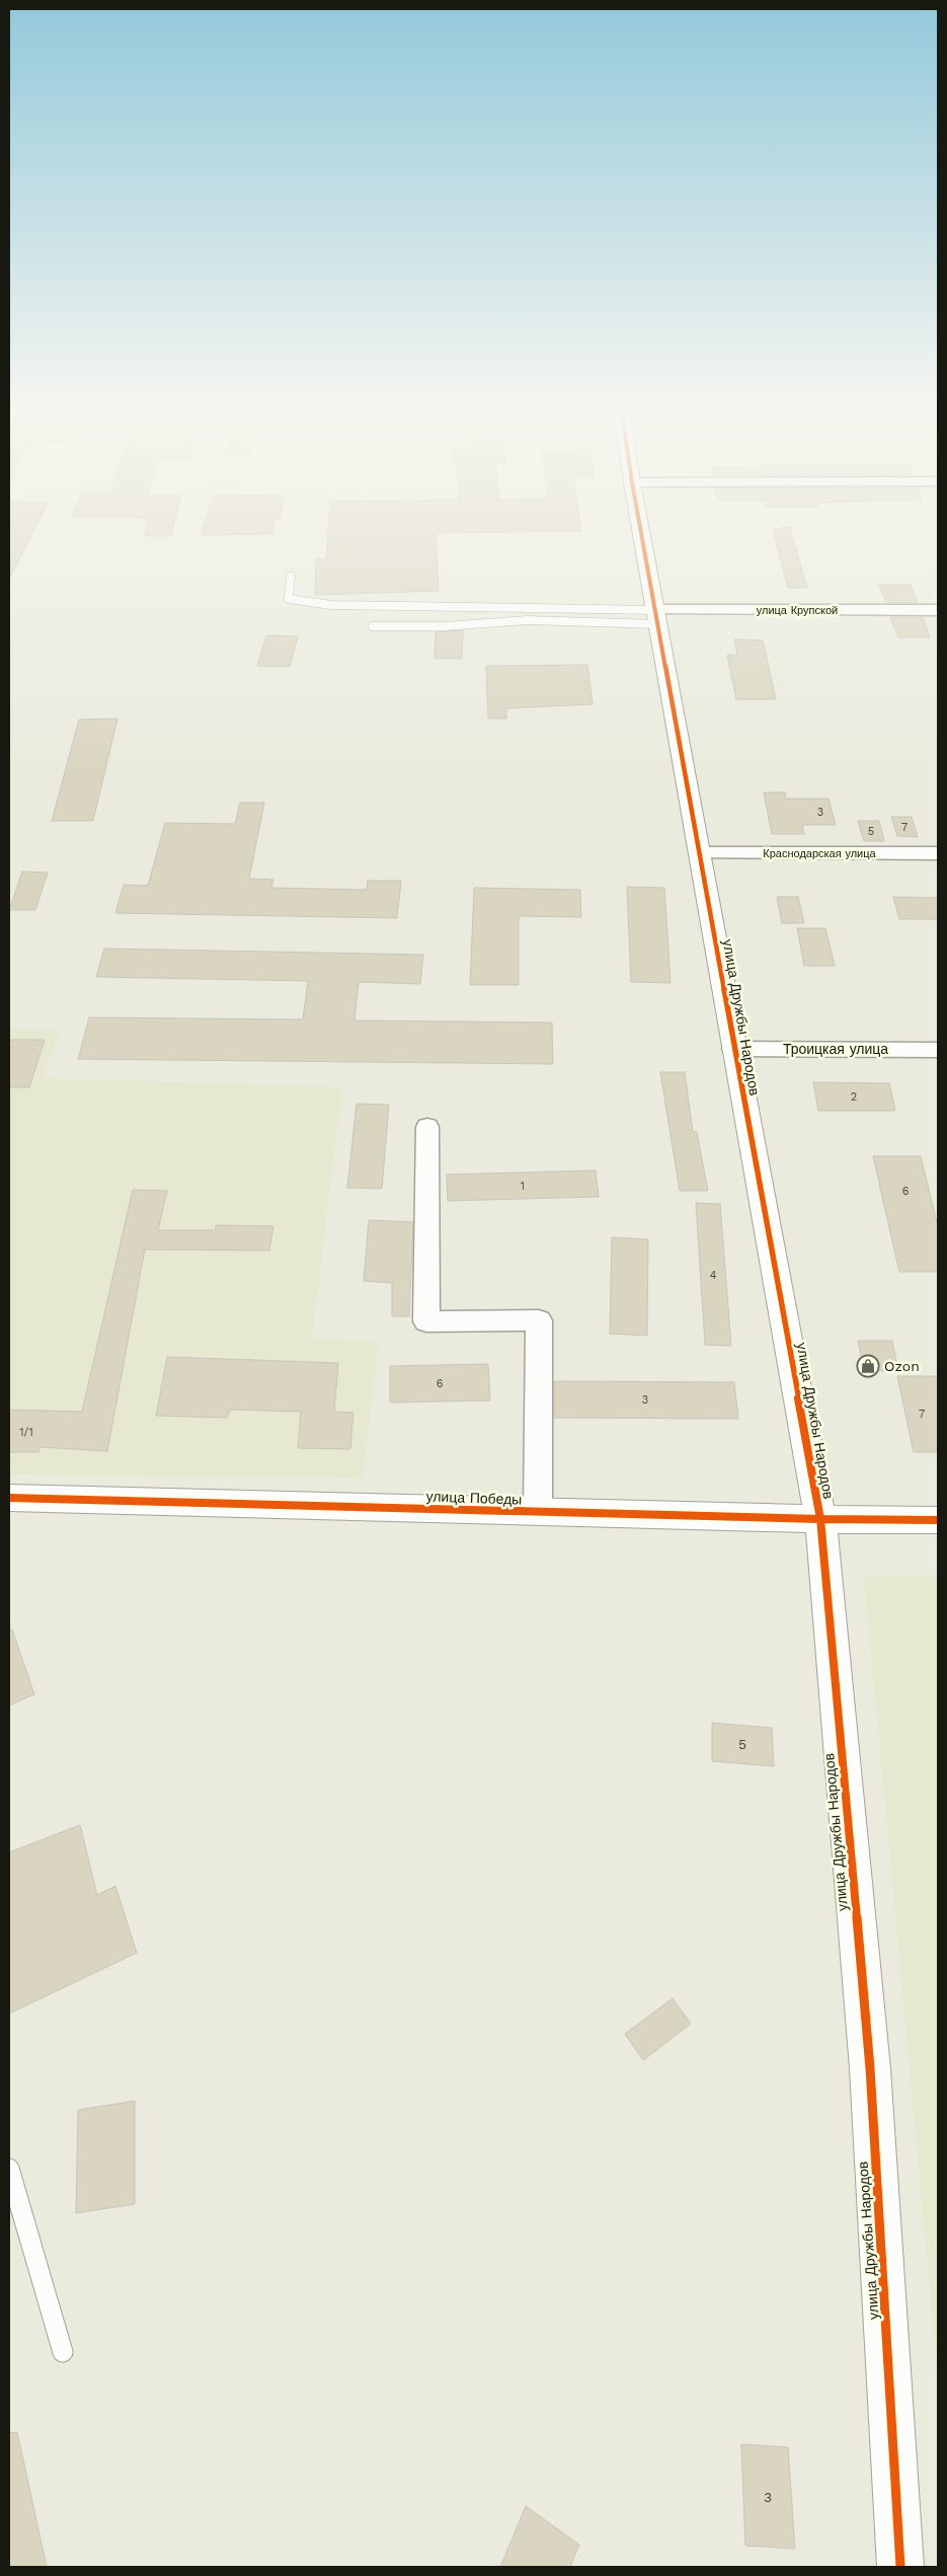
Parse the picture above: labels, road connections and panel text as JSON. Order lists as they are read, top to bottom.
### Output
{
  "streets": {
    "street": [
      "улица Крупской",
      "Краснодарская улица",
      "улица Дружбы Народов",
      "Троицкая улица",
      "улица Победы"
    ]
  },
  "crossings": [
    ["улица Крупской", "улица Дружбы Народов"],
    ["Краснодарская улица", "улица Дружбы Народов"],
    ["улица Дружбы Народов", "Троицкая улица"],
    ["улица Дружбы Народов", "улица Победы"]
  ],
  "places": {
    "shop": ["Ozon"]
  },
  "house_numbers": [
    "3",
    "7",
    "5",
    "2",
    "1",
    "6",
    "4",
    "6",
    "3",
    "7",
    "1/1",
    "5",
    "3"
  ]
}
